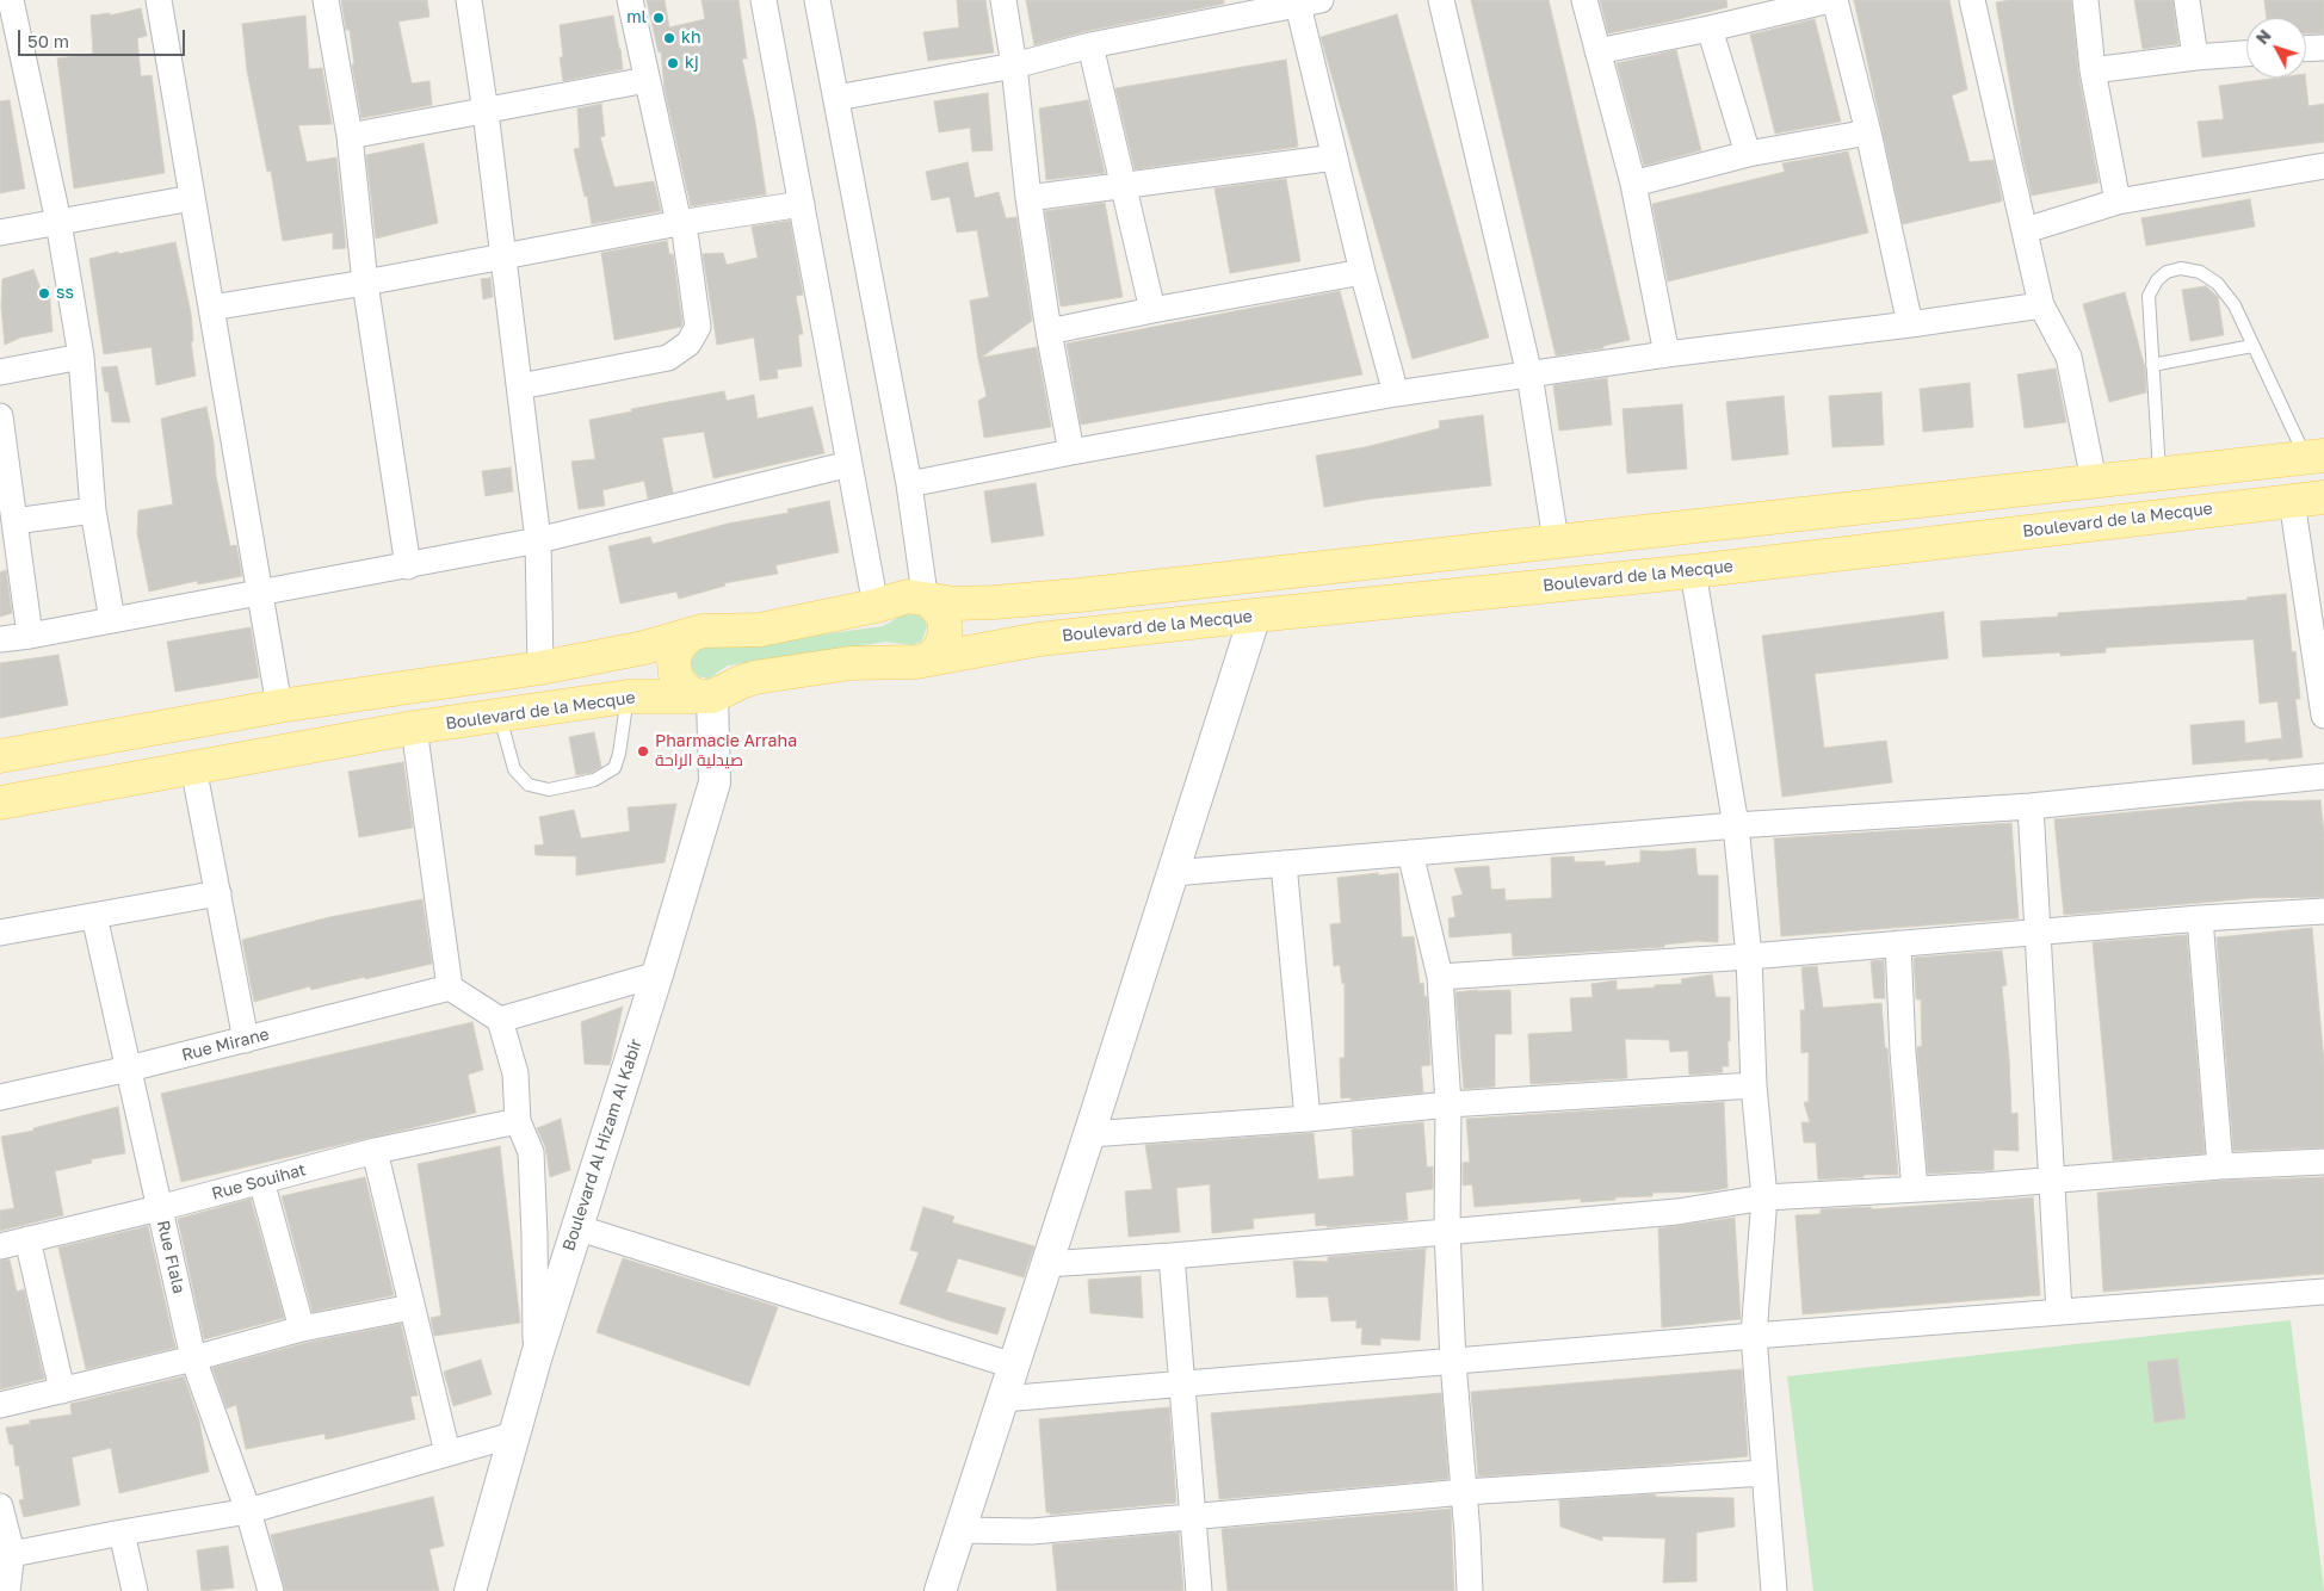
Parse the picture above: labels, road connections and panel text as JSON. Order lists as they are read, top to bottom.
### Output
{
  "streets": {
    "main road": ["Boulevard de la Mecque"],
    "street": [
      "Rue Mirane",
      "Boulevard Al Hizam Al Kabir",
      "Rue Souihat",
      "Rue Flala"
    ]
  },
  "crossings": [
    ["Boulevard de la Mecque", "Boulevard Al Hizam Al Kabir"],
    ["Rue Mirane", "Rue Flala"],
    ["Rue Souihat", "Rue Flala"]
  ],
  "places": [
    "ml",
    "kh",
    "kj",
    "ss",
    "Pharmacie Arraha صيدلية الراحة"
  ],
  "scale_bar": "50 m",
  "north": "top left"
}
